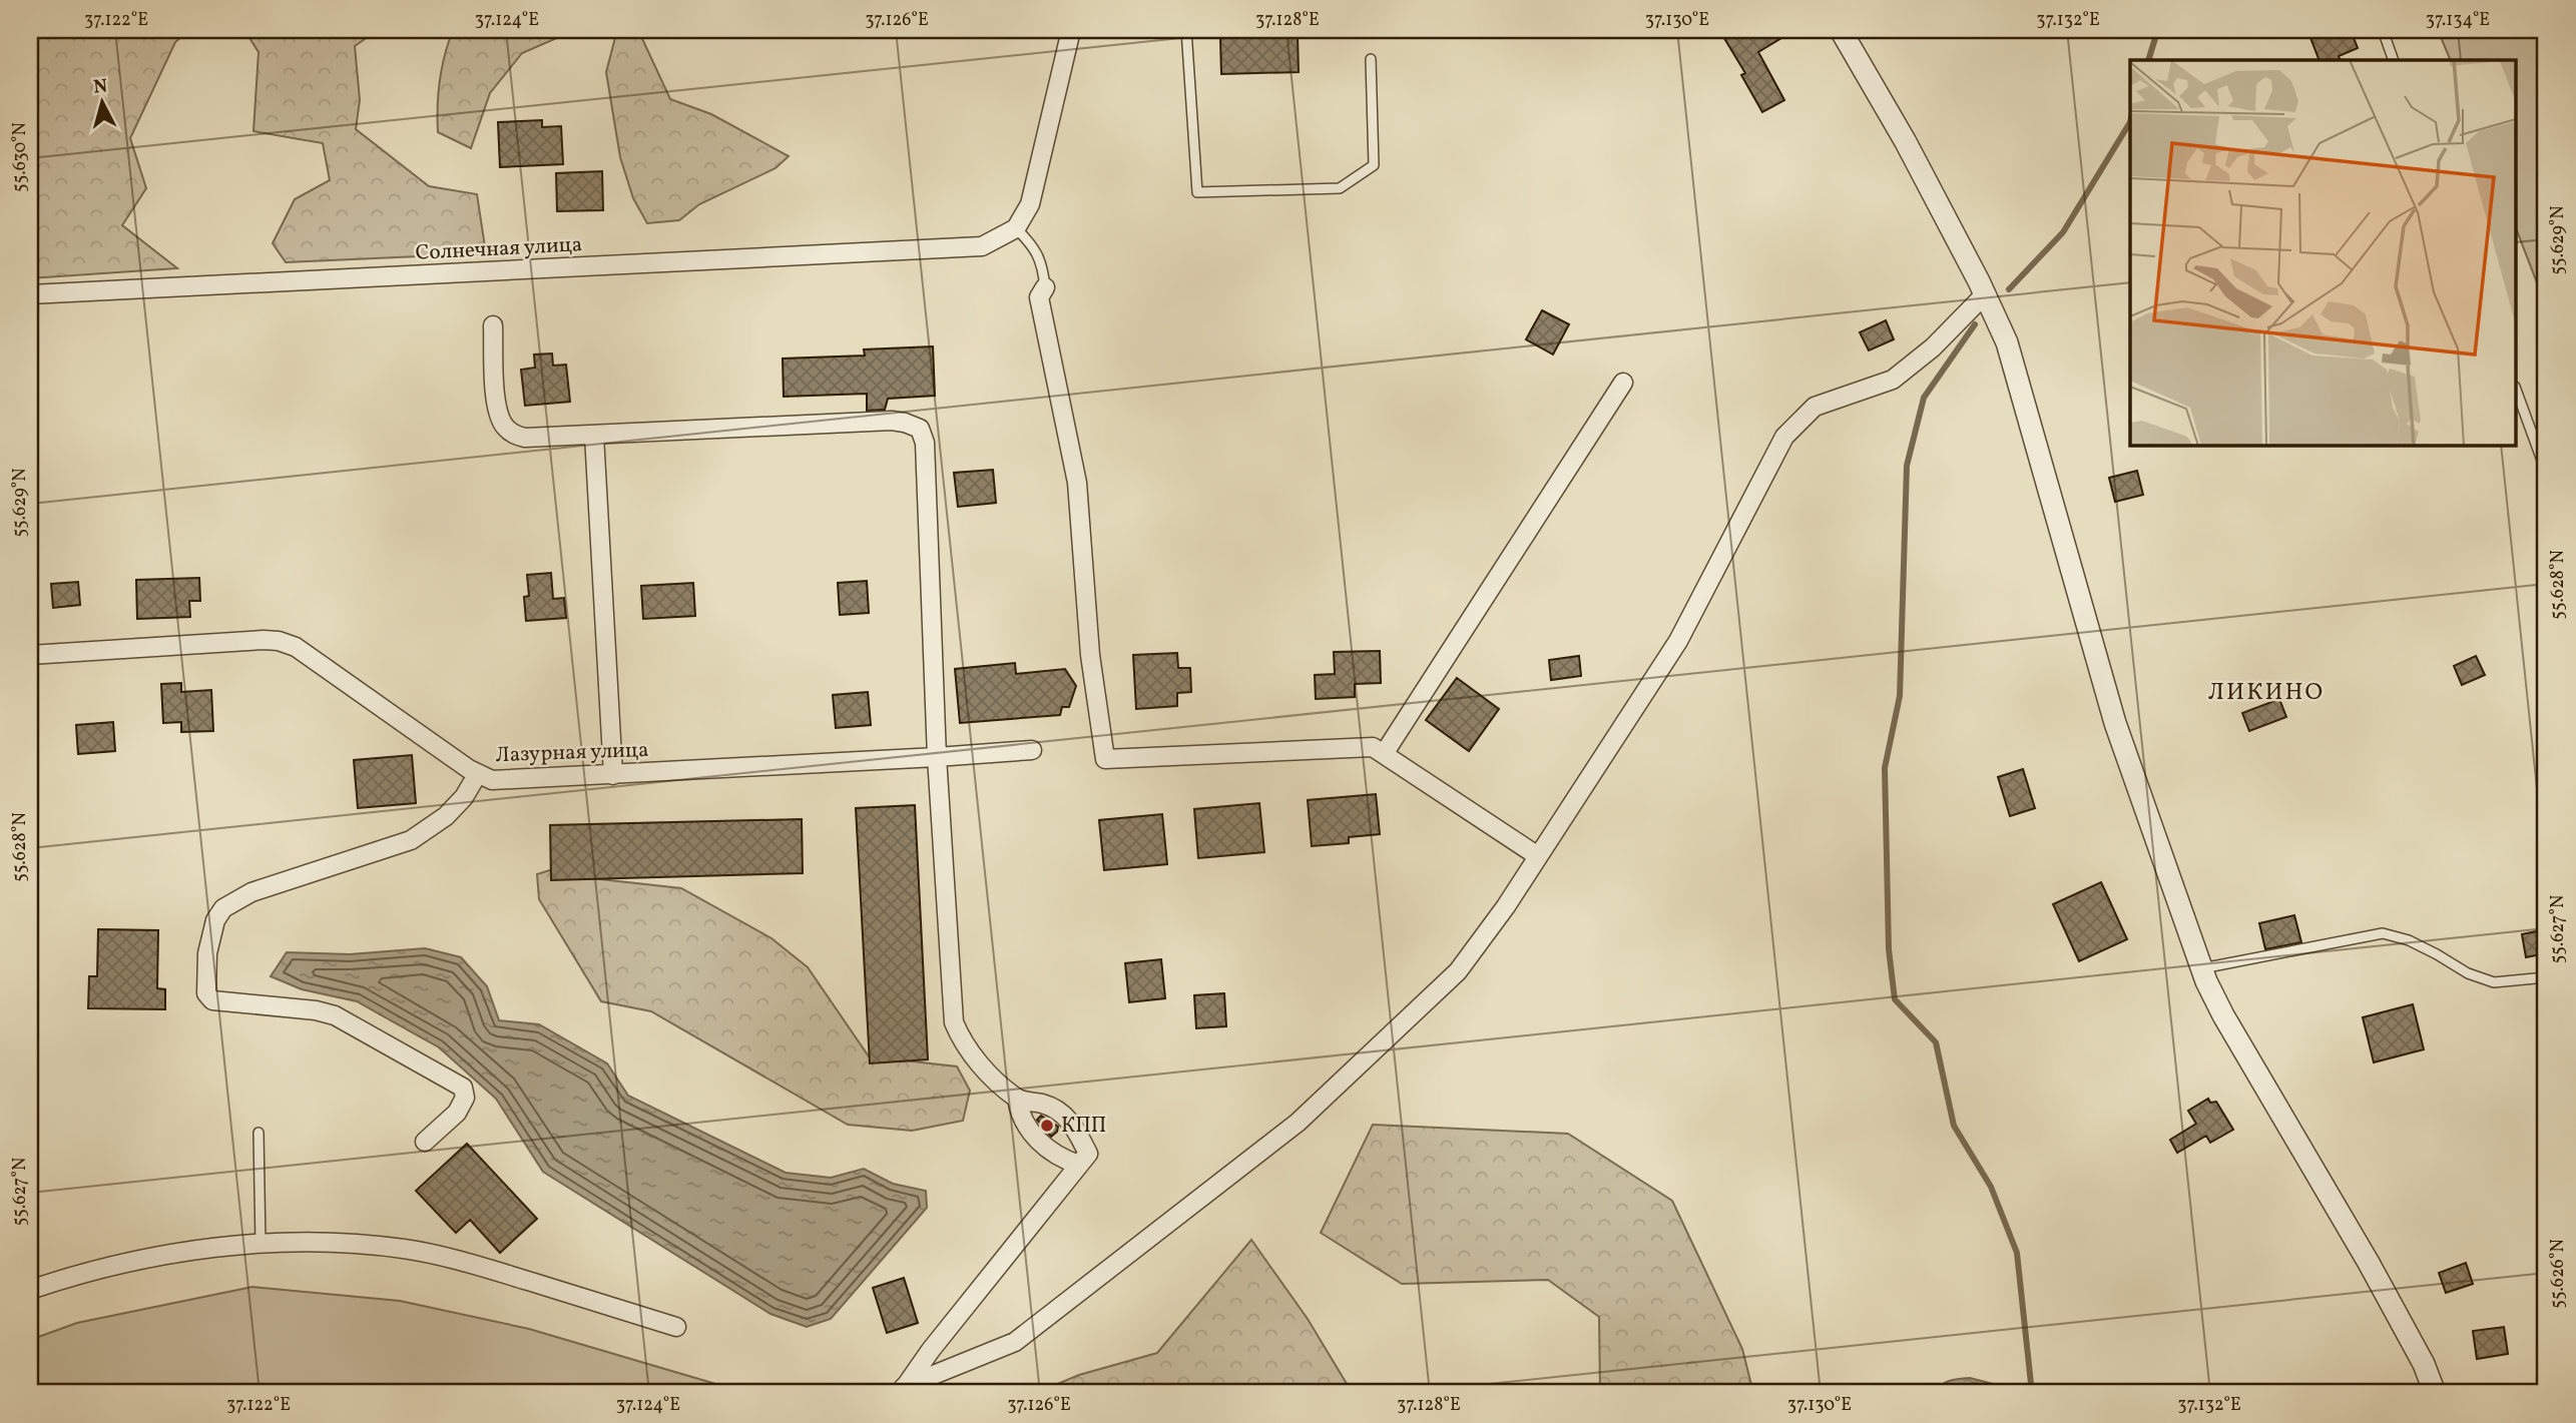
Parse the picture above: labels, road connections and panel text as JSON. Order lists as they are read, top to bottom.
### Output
{
  "streets": {
    "street": ["Солнечная улица", "Лазурная улица"]
  },
  "districts": ["ЛИКИНО"],
  "places": ["КПП"],
  "north": "top",
  "coordinates": [
    "37.122°E",
    "37.124°E",
    "37.126°E",
    "37.128°E",
    "37.130°E",
    "37.132°E",
    "37.134°E",
    "55.630°N",
    "55.629°N",
    "55.628°N",
    "55.627°N",
    "55.626°N"
  ]
}
